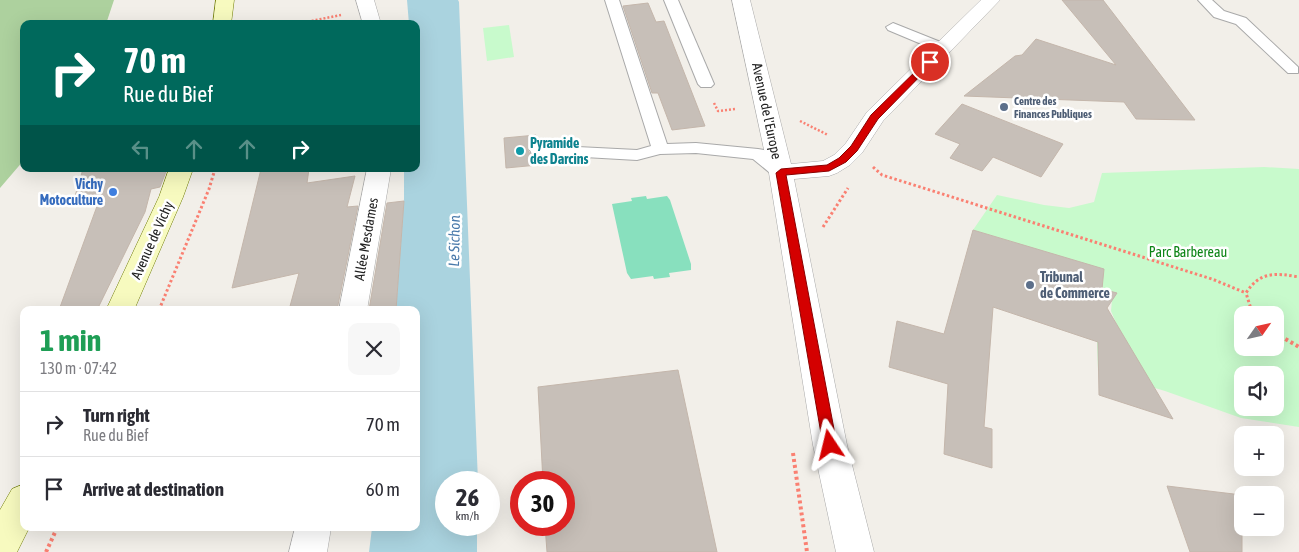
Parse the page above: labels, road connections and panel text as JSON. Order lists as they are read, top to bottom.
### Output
{
  "streets": {
    "main road": ["Avenue de Vichy"],
    "street": ["Avenue de l'Europe", "Allée Mesdames"]
  },
  "water": ["Le Sichon"],
  "parks": ["Parc Barbereau"],
  "places": [
    "Centre des Finances Publiques",
    "Pyramide des Darcins",
    "Vichy Motoculture",
    "Tribunal de Commerce"
  ],
  "north": "top right",
  "page": {
    "turn": ["70 m", "Rue du Bief"],
    "map_buttons": ["+", "−"],
    "heading": ["1 min", "130 m · 07:42"],
    "list": [
      {
        "name": "Turn right",
        "note": "Rue du Bief",
        "value": "70 m"
      },
      {
        "name": "Arrive at destination",
        "value": "60 m"
      }
    ],
    "speed": "26 km/h",
    "limit": "30"
  }
}
